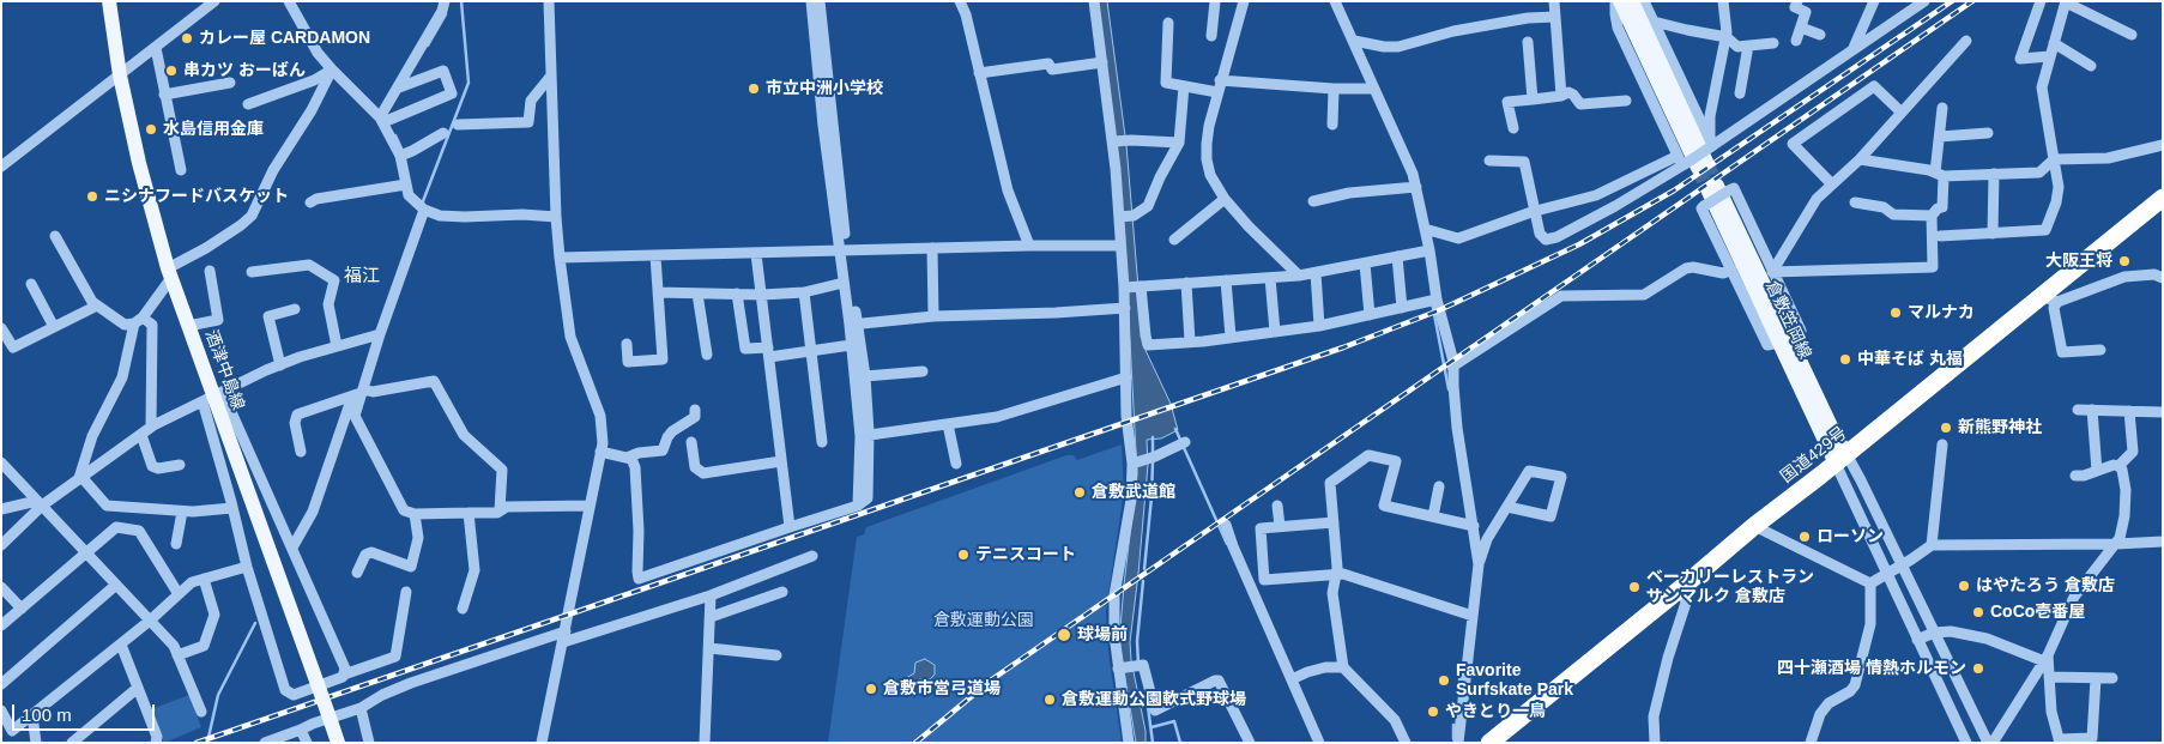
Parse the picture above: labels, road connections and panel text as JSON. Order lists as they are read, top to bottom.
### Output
{
  "streets": {
    "highway": ["国道429号"],
    "main road": ["倉敷笠岡線", "酒津中島線"]
  },
  "crossings": [
    ["倉敷笠岡線", "国道429号"]
  ],
  "districts": ["福江"],
  "parks": ["倉敷運動公園"],
  "places": [
    "カレー屋 CARDAMON",
    "串カツ おーばん",
    "市立中洲小学校",
    "水島信用金庫",
    "ニシナフードバスケット",
    "大阪王将",
    "マルナカ",
    "中華そば 丸福",
    "新熊野神社",
    "倉敷武道館",
    "ローソン",
    "テニスコート",
    "はやたろう 倉敷店",
    "ベーカリーレストラン サンマルク 倉敷店",
    "CoCo壱番屋",
    "球場前",
    "四十瀬酒場 情熱ホルモン",
    "Favorite Surfskate Park",
    "倉敷市営弓道場",
    "倉敷運動公園軟式野球場",
    "やきとり一鳥"
  ],
  "scale_bar": "100 m"
}
